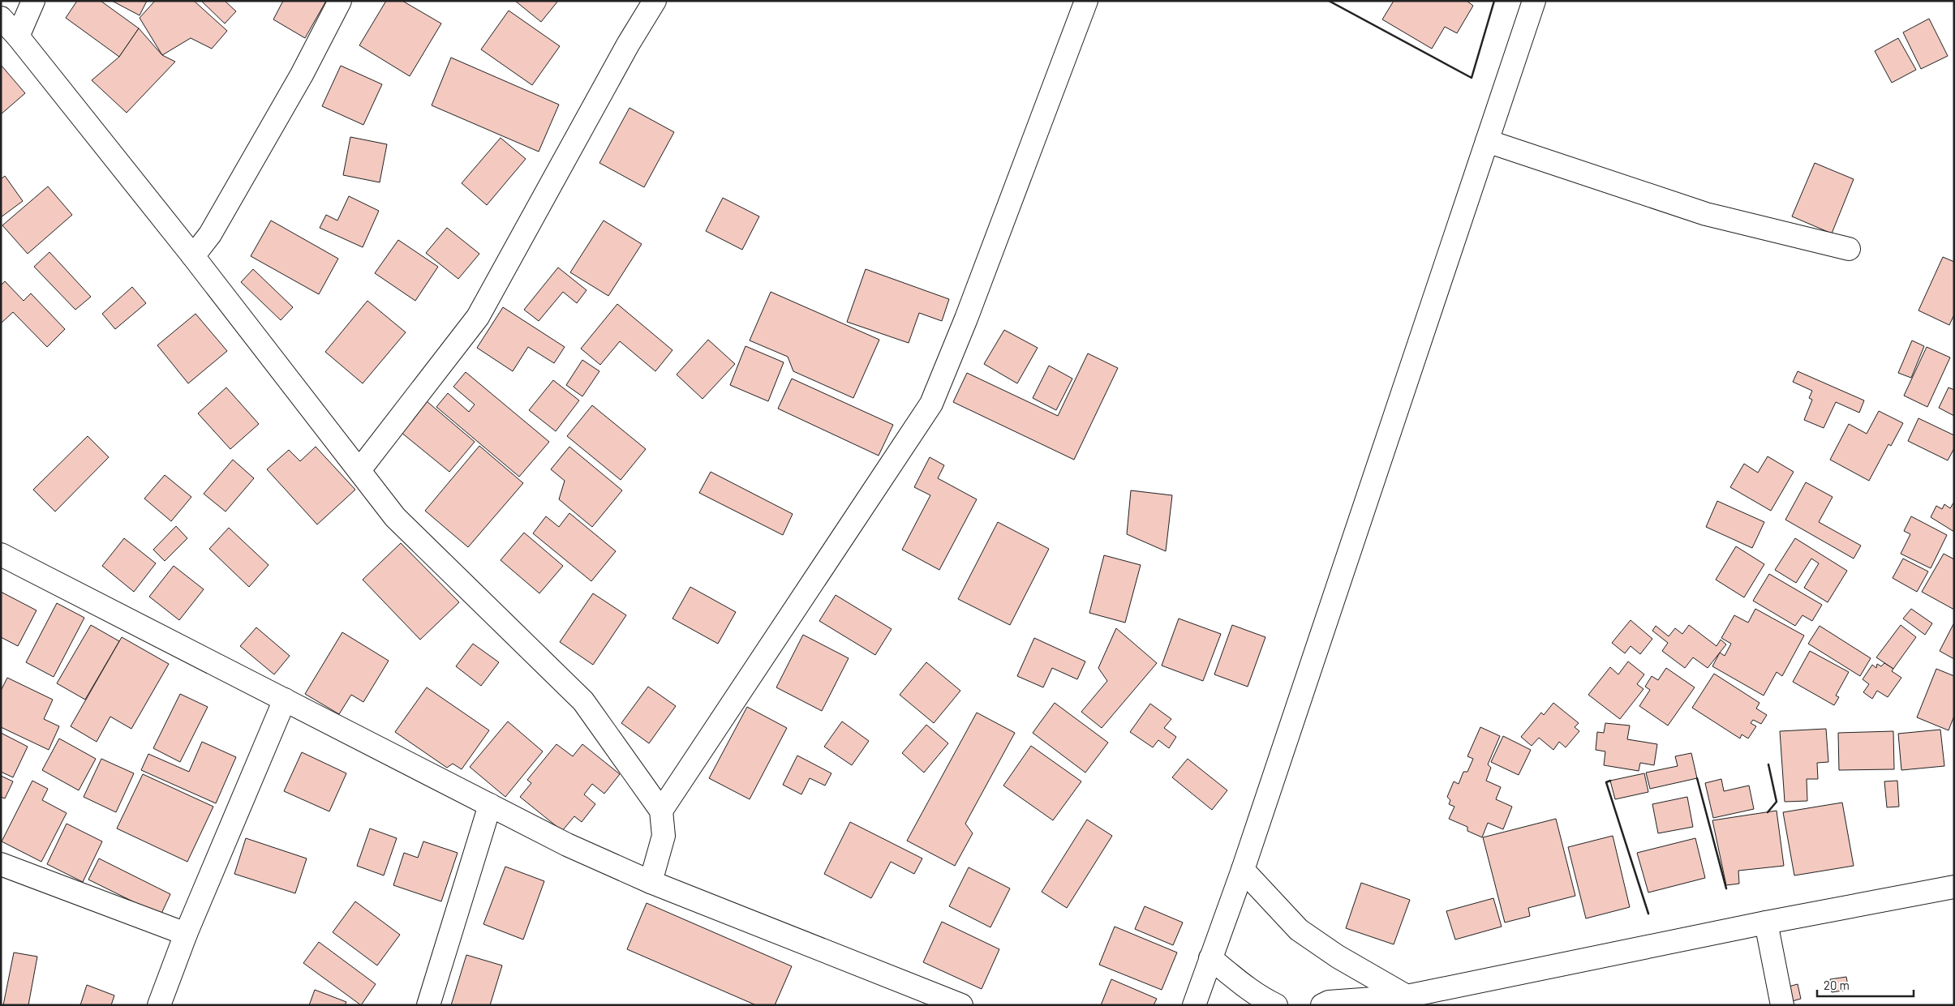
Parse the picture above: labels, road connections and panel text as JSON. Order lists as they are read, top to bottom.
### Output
{
  "scale_bar": "20 m"
}
